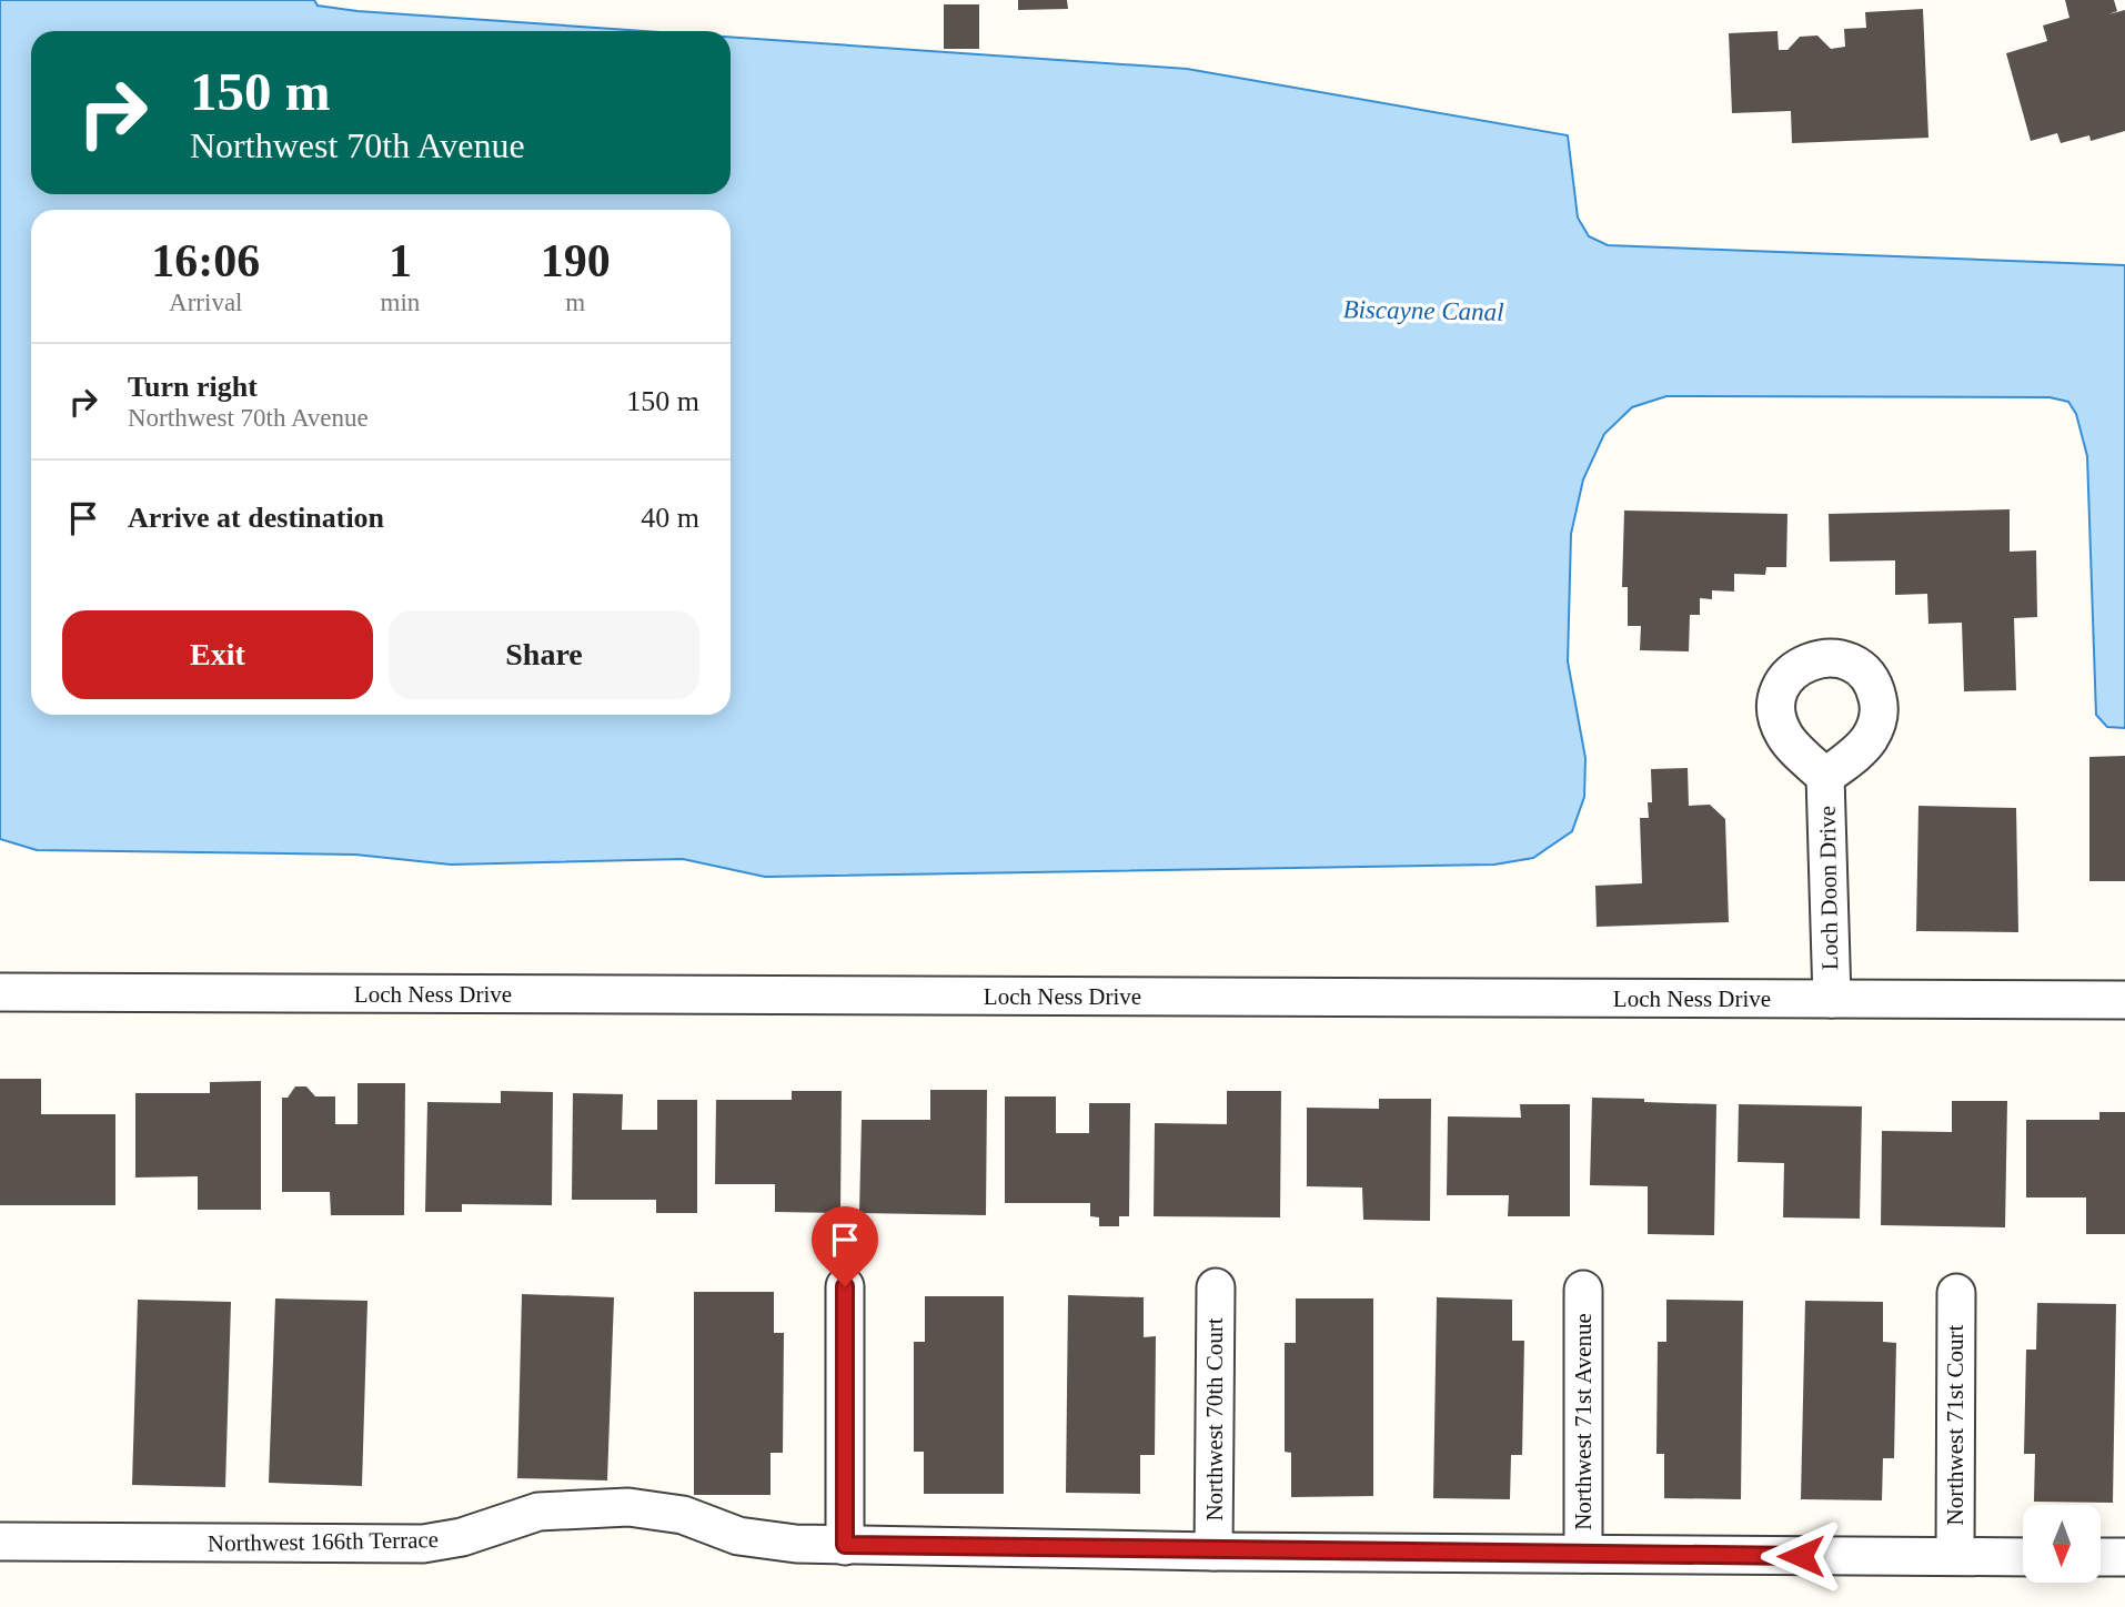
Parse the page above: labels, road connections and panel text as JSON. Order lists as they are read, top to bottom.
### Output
{
  "streets": {
    "street": [
      "Loch Doon Drive",
      "Loch Ness Drive",
      "Northwest 70th Court",
      "Northwest 71st Avenue",
      "Northwest 71st Court",
      "Northwest 166th Terrace"
    ]
  },
  "crossings": [
    ["Loch Doon Drive", "Loch Ness Drive"],
    ["Northwest 70th Court", "Northwest 166th Terrace"],
    ["Northwest 71st Avenue", "Northwest 166th Terrace"],
    ["Northwest 71st Court", "Northwest 166th Terrace"]
  ],
  "water": ["Biscayne Canal"],
  "north": "bottom",
  "page": {
    "turn": ["150 m", "Northwest 70th Avenue"],
    "eta": [
      "16:06",
      "Arrival",
      "1",
      "min",
      "190",
      "m"
    ],
    "list": [
      {
        "name": "Turn right",
        "note": "Northwest 70th Avenue",
        "value": "150 m"
      },
      {
        "name": "Arrive at destination",
        "value": "40 m"
      }
    ],
    "buttons": ["Exit", "Share"]
  }
}
